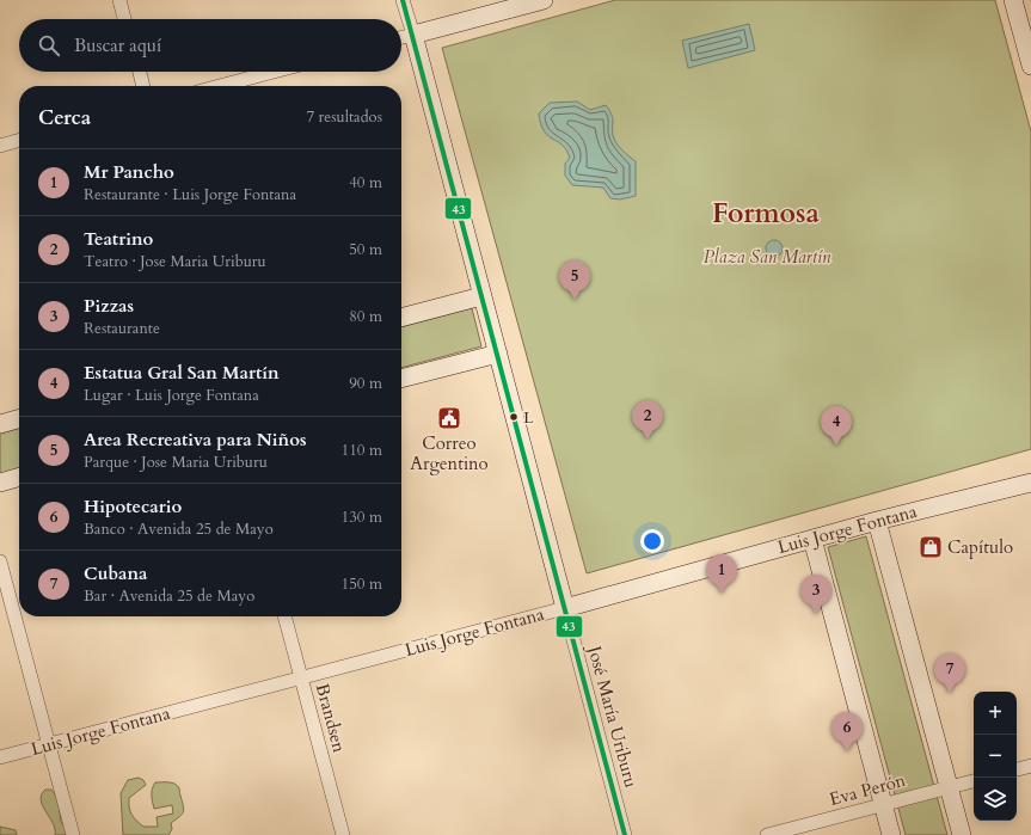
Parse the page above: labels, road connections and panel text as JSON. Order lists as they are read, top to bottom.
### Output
{
  "streets": {
    "main road": ["Luis Jorge Fontana"],
    "street": ["José María Uriburu", "Brandsen", "Eva Perón"]
  },
  "crossings": [
    ["Luis Jorge Fontana", "José María Uriburu"],
    ["Luis Jorge Fontana", "Brandsen"]
  ],
  "districts": ["Formosa"],
  "parks": ["Plaza San Martín"],
  "places": {
    "other": ["L"],
    "public building": ["Correo Argentino"],
    "shop": ["Capítulo"]
  },
  "lines": ["transit line 43"],
  "page": {
    "search": "Buscar aquí",
    "heading": ["Cerca", "7 resultados"],
    "list": [
      {
        "mark": "1",
        "name": "Mr Pancho",
        "note": "Restaurante · Luis Jorge Fontana",
        "value": "40 m"
      },
      {
        "mark": "2",
        "name": "Teatrino",
        "note": "Teatro · Jose Maria Uriburu",
        "value": "50 m"
      },
      {
        "mark": "3",
        "name": "Pizzas",
        "note": "Restaurante",
        "value": "80 m"
      },
      {
        "mark": "4",
        "name": "Estatua Gral San Martín",
        "note": "Lugar · Luis Jorge Fontana",
        "value": "90 m"
      },
      {
        "mark": "5",
        "name": "Area Recreativa para Niños",
        "note": "Parque · Jose Maria Uriburu",
        "value": "110 m"
      },
      {
        "mark": "6",
        "name": "Hipotecario",
        "note": "Banco · Avenida 25 de Mayo",
        "value": "130 m"
      },
      {
        "mark": "7",
        "name": "Cubana",
        "note": "Bar · Avenida 25 de Mayo",
        "value": "150 m"
      }
    ],
    "pins": [
      "5",
      "2",
      "4",
      "1",
      "3",
      "7",
      "6"
    ],
    "map_buttons": ["+", "−"]
  }
}
